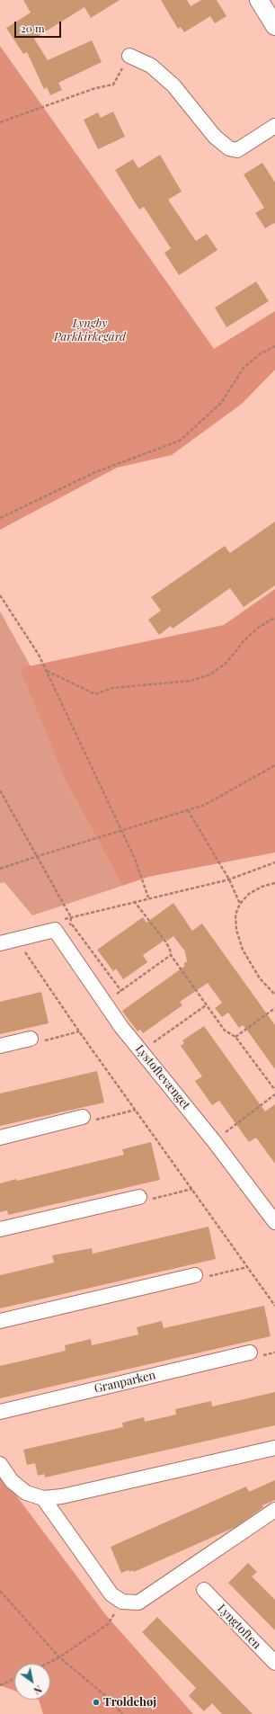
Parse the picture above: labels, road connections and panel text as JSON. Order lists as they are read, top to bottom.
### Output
{
  "streets": {
    "street": ["Lystoftevænget", "Granparken", "Lyngtoften"]
  },
  "parks": ["Lyngby Parkkirkegård"],
  "places": ["Troldehøj"],
  "scale_bar": "20 m",
  "north": "bottom right"
}
